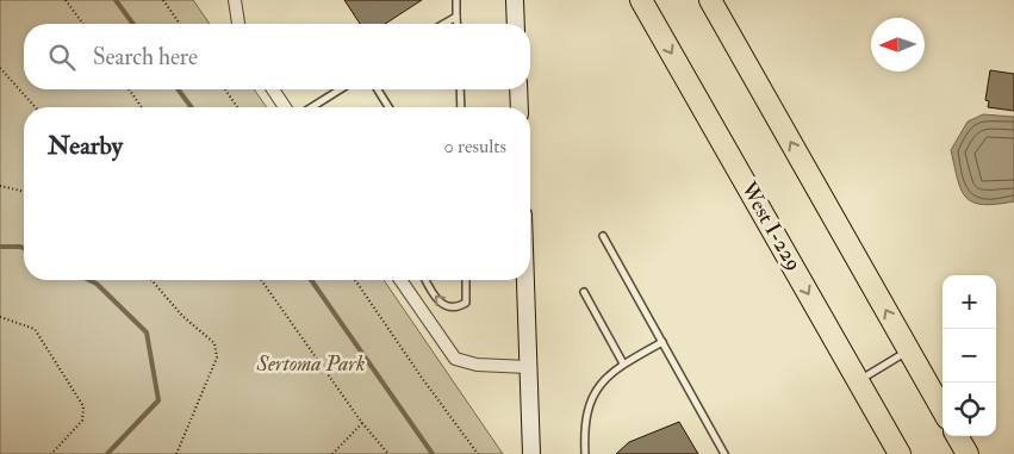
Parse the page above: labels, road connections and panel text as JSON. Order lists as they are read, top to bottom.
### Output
{
  "streets": {
    "highway": ["West I-229"]
  },
  "parks": ["Sertoma Park"],
  "north": "left",
  "page": {
    "search": "Search here",
    "heading": ["Nearby", "0 results"],
    "map_buttons": ["+", "−"]
  }
}
